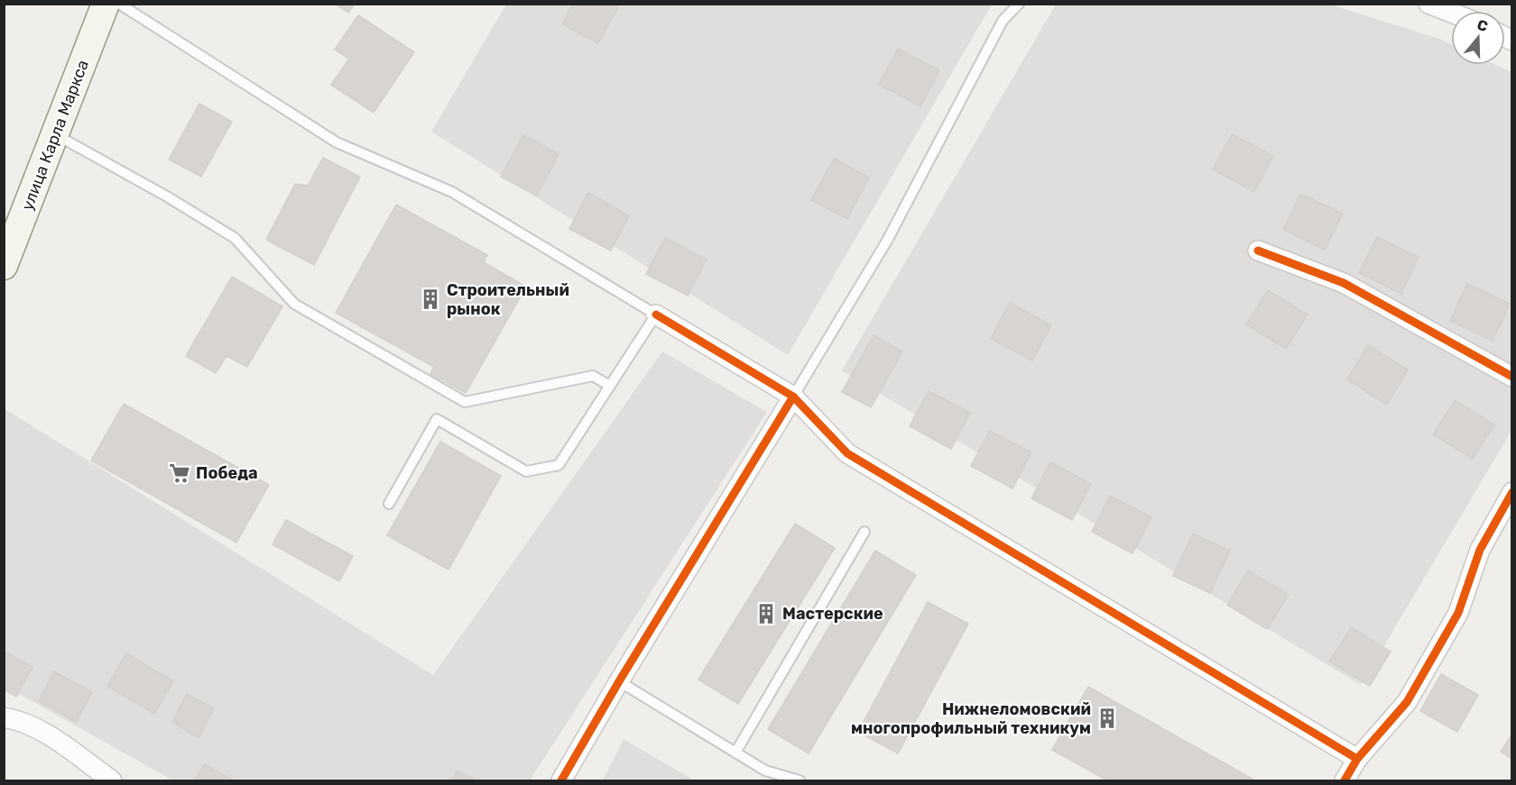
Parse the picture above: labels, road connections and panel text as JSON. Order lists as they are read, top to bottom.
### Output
{
  "streets": {
    "street": ["улица Карла Маркса"]
  },
  "places": {
    "building": ["Строительный рынок", "Мастерские", "Нижнеломовский многопрофильный техникум"],
    "supermarket": ["Победа"]
  },
  "north": "top"
}
